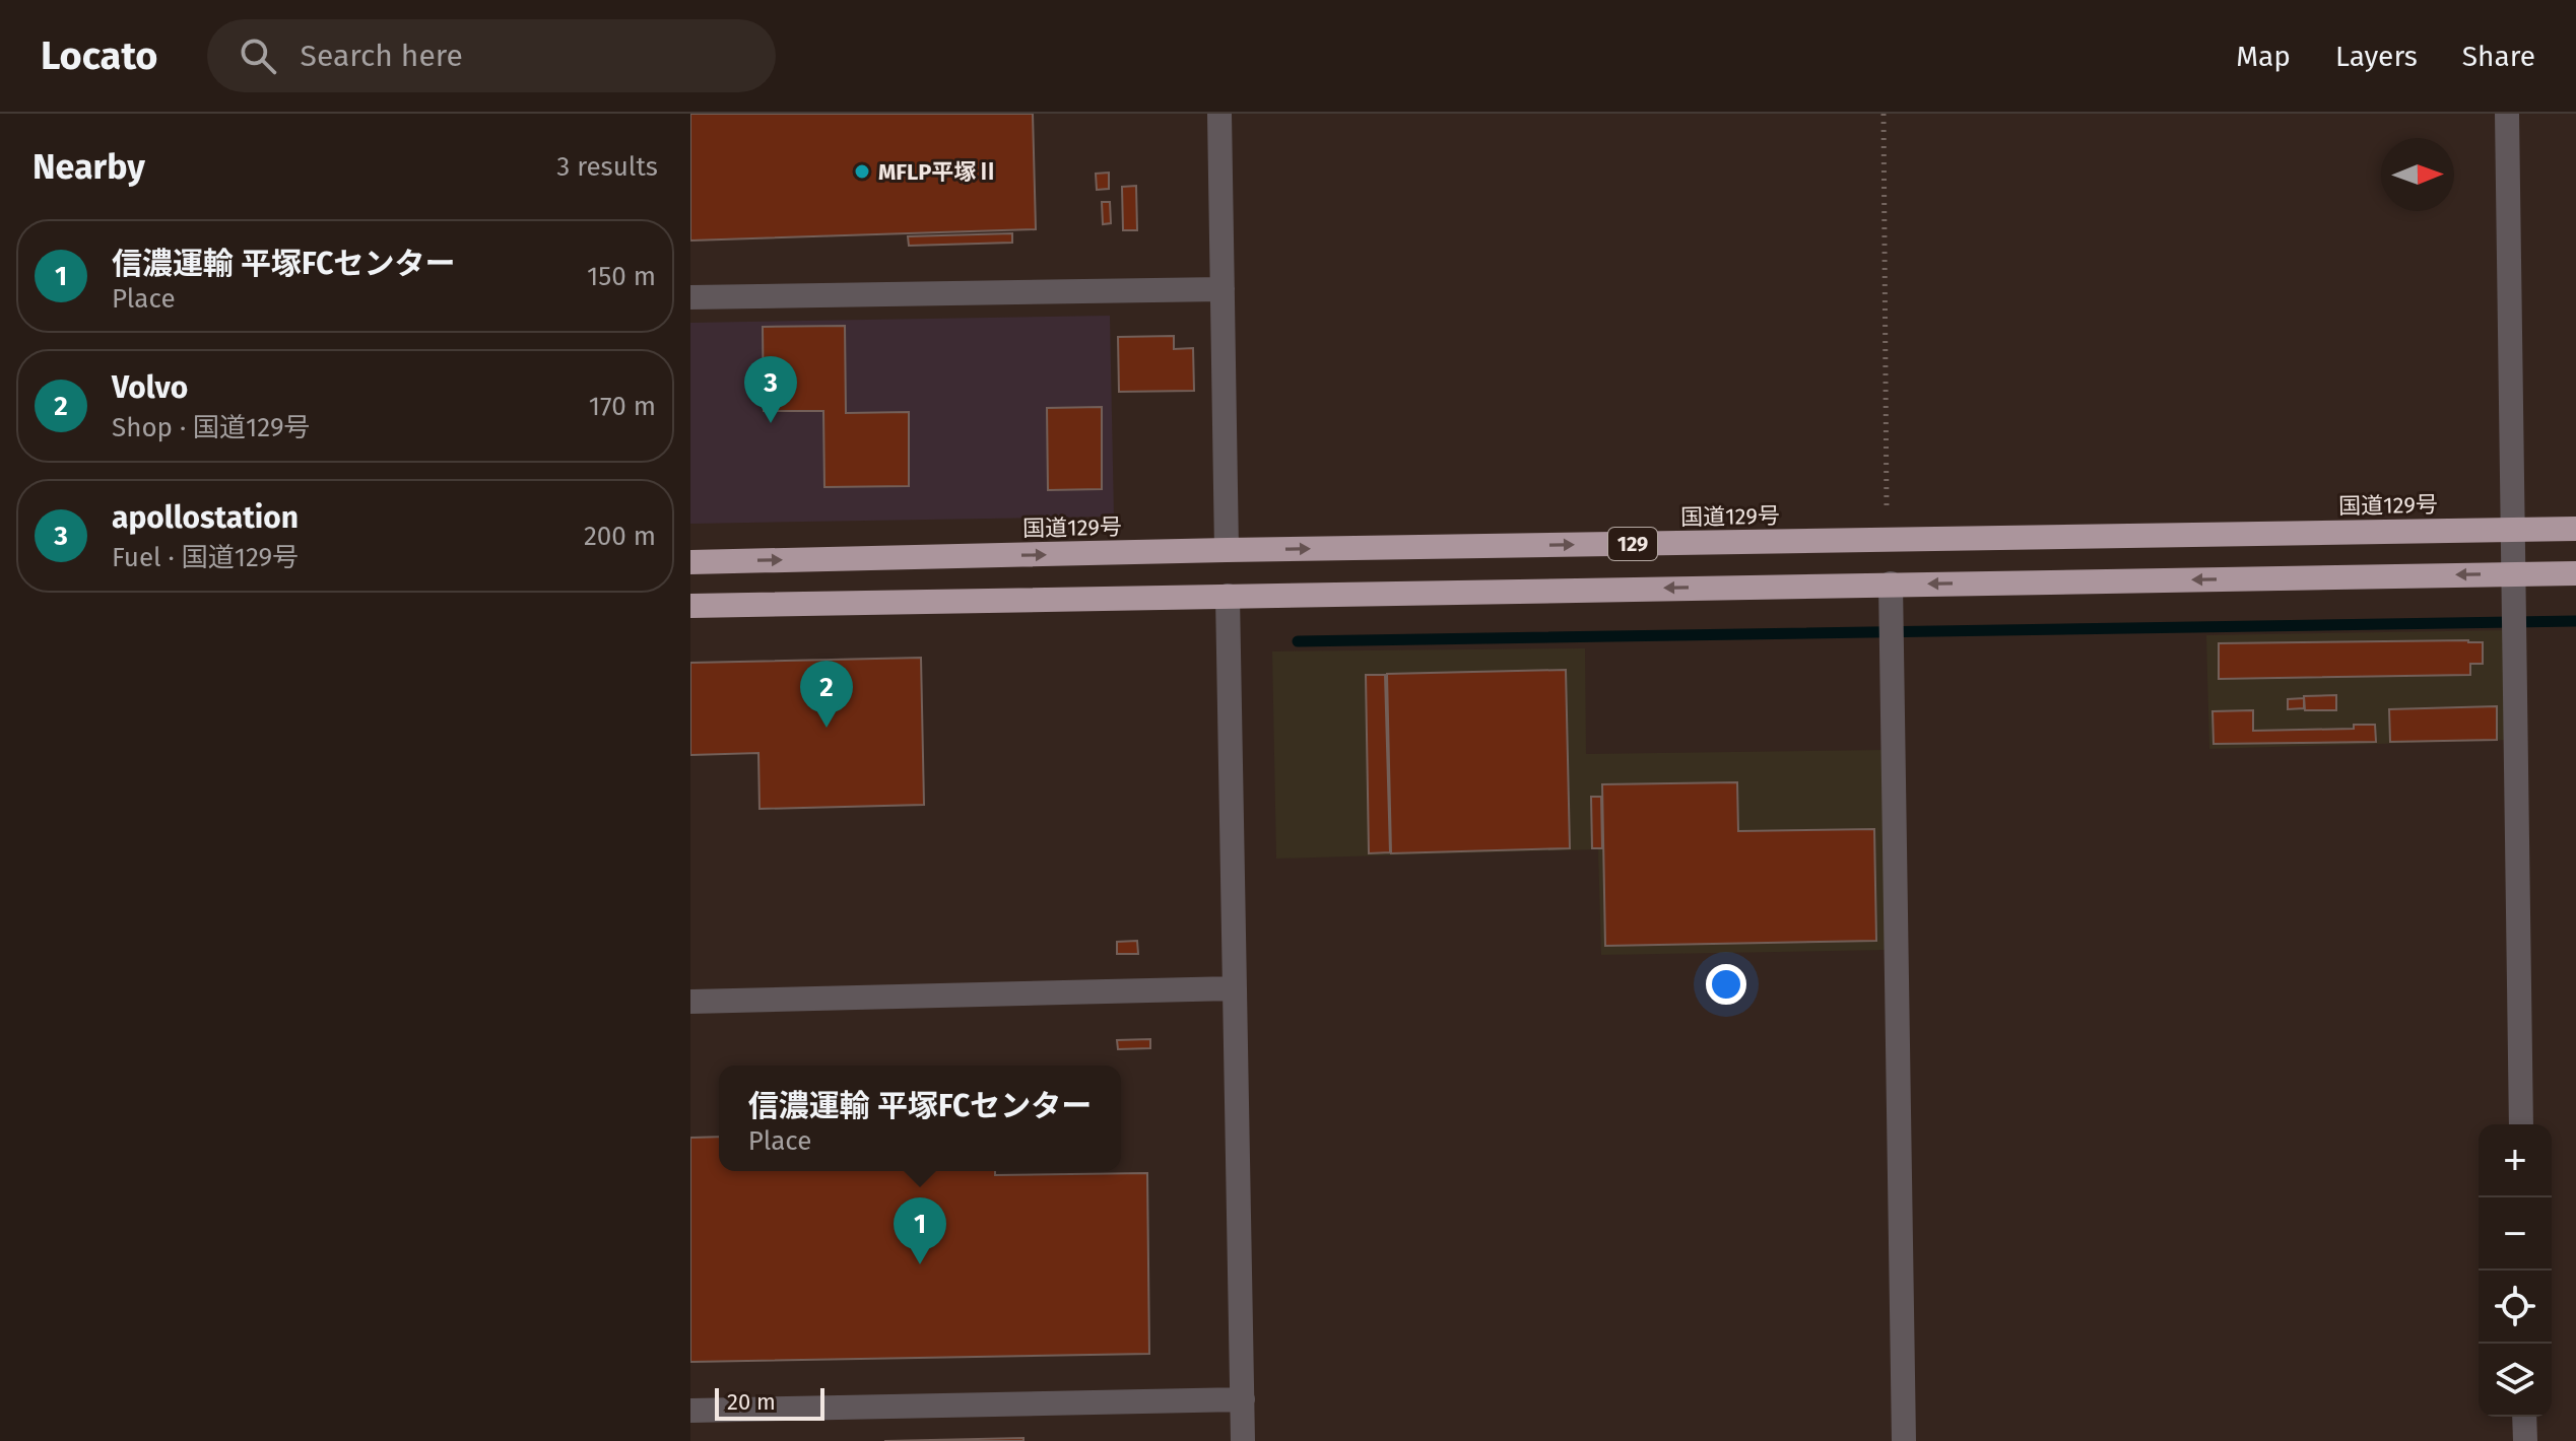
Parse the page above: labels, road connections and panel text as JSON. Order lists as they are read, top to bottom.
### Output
{
  "streets": {
    "highway": ["国道129号", "129"]
  },
  "places": ["MFLP平塚Ⅱ"],
  "scale_bar": "20 m",
  "north": "right",
  "page": {
    "header": "Locato",
    "search": "Search here",
    "nav": ["Map", "Layers", "Share"],
    "heading": ["Nearby", "3 results"],
    "list": [
      {
        "mark": "1",
        "name": "信濃運輸 平塚FCセンター",
        "note": "Place",
        "value": "150 m"
      },
      {
        "mark": "2",
        "name": "Volvo",
        "note": "Shop · 国道129号",
        "value": "170 m"
      },
      {
        "mark": "3",
        "name": "apollostation",
        "note": "Fuel · 国道129号",
        "value": "200 m"
      }
    ],
    "pins": ["3", "2", "1"],
    "popup": ["信濃運輸 平塚FCセンター", "Place"],
    "map_buttons": ["+", "−"],
    "scale": "20 m"
  }
}
